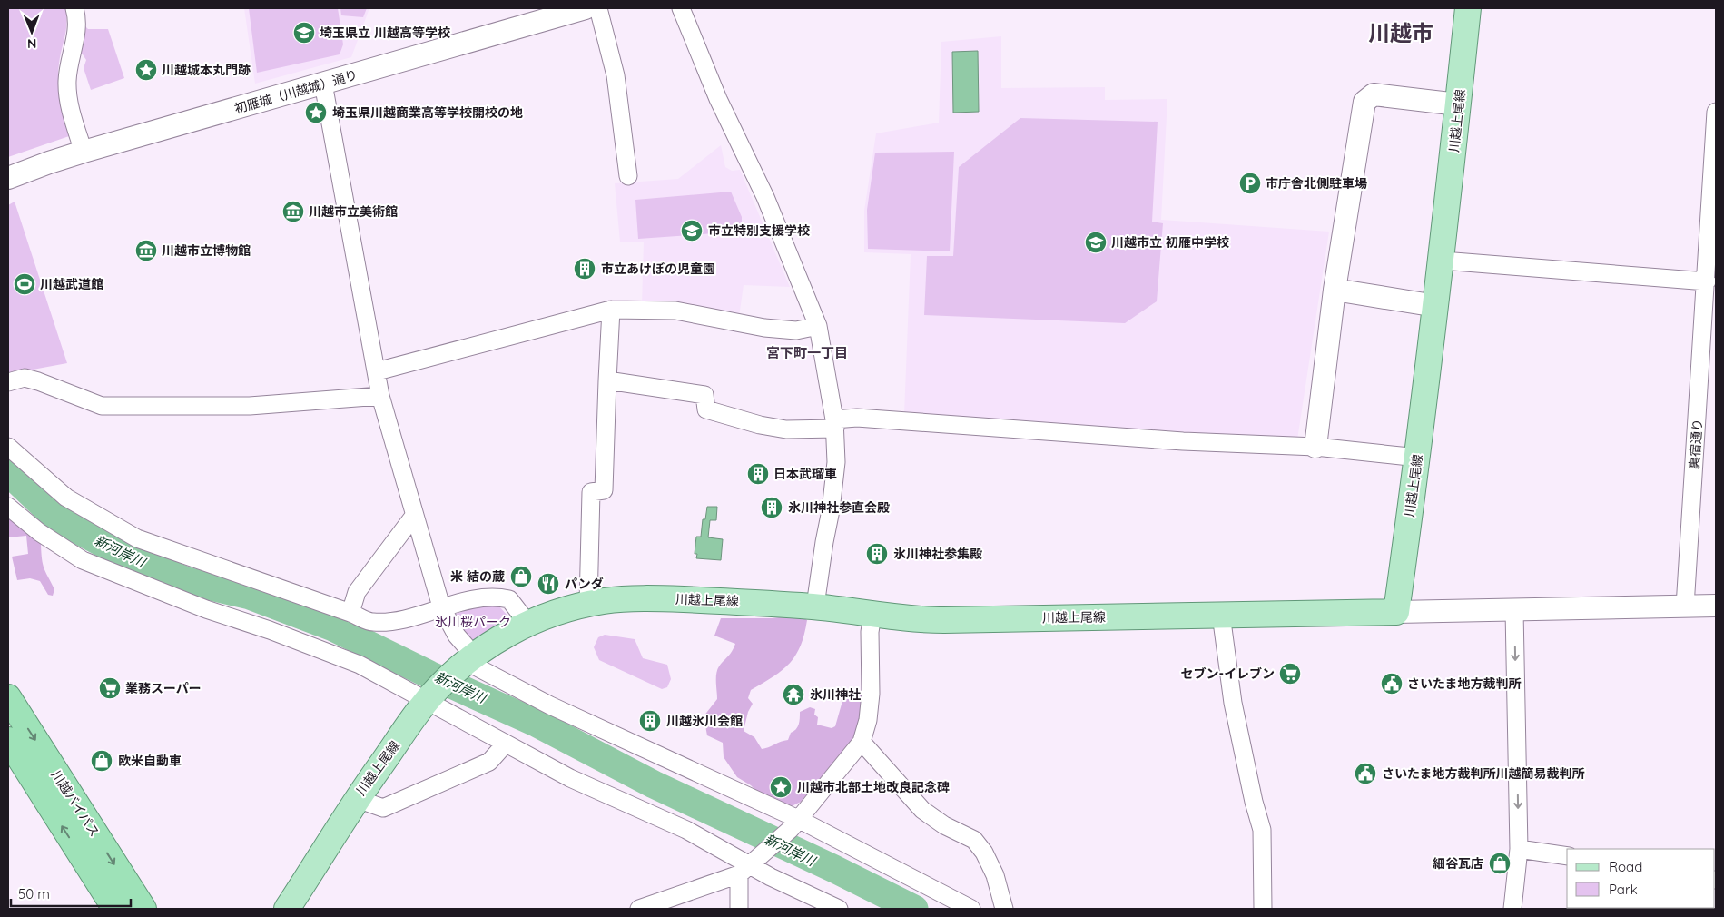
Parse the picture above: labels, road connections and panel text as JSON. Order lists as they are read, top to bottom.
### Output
{
  "streets": {
    "highway": ["川越バイパス"],
    "main road": ["川越上尾線"],
    "street": ["初雁城（川越城）通り", "裏宿通り"]
  },
  "districts": ["川越市", "宮下町一丁目"],
  "water": ["新河岸川"],
  "parks": ["氷川桜パーク"],
  "places": {
    "school or university": ["埼玉県立 川越高等学校", "市立特別支援学校", "川越市立 初雁中学校"],
    "place": ["川越城本丸門跡", "埼玉県川越商業高等学校開校の地", "川越市北部土地改良記念碑"],
    "parking": ["市庁舎北側駐車場"],
    "museum": ["川越市立美術館", "川越市立博物館"],
    "building": [
      "市立あけぼの児童園",
      "日本武瑠車",
      "氷川神社参直会殿",
      "氷川神社参集殿",
      "川越氷川会館"
    ],
    "sports": ["川越武道館"],
    "shop": ["米 結の蔵", "欧米自動車", "細谷瓦店"],
    "restaurant": ["パンダ"],
    "supermarket": ["セブン-イレブン", "業務スーパー"],
    "public building": ["さいたま地方裁判所", "さいたま地方裁判所川越簡易裁判所"],
    "temple": ["氷川神社"]
  },
  "legend": ["Road", "Park"],
  "scale_bar": "50 m",
  "north": "bottom"
}
